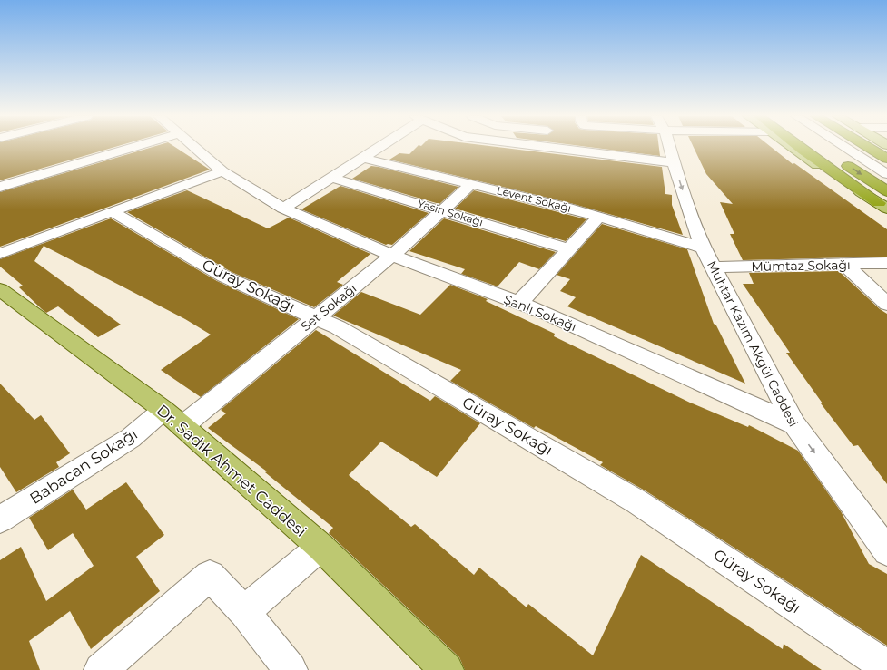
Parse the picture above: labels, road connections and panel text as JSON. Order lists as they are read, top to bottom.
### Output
{
  "streets": {
    "main road": ["Dr. Sadık Ahmet Caddesi"],
    "street": [
      "Levent Sokağı",
      "Yasin Sokağı",
      "Mümtaz Sokağı",
      "Güray Sokağı",
      "Set Sokağı",
      "Şanlı Sokağı",
      "Muhtar Kazım Akgül Caddesi",
      "Babacan Sokağı"
    ]
  },
  "crossings": [
    ["Levent Sokağı", "Set Sokağı"],
    ["Levent Sokağı", "Muhtar Kazım Akgül Caddesi"],
    ["Yasin Sokağı", "Set Sokağı"],
    ["Mümtaz Sokağı", "Muhtar Kazım Akgül Caddesi"],
    ["Güray Sokağı", "Set Sokağı"],
    ["Set Sokağı", "Şanlı Sokağı"],
    ["Set Sokağı", "Dr. Sadık Ahmet Caddesi"],
    ["Şanlı Sokağı", "Muhtar Kazım Akgül Caddesi"],
    ["Babacan Sokağı", "Dr. Sadık Ahmet Caddesi"]
  ],
  "one_way": ["Muhtar Kazım Akgül Caddesi"]
}
